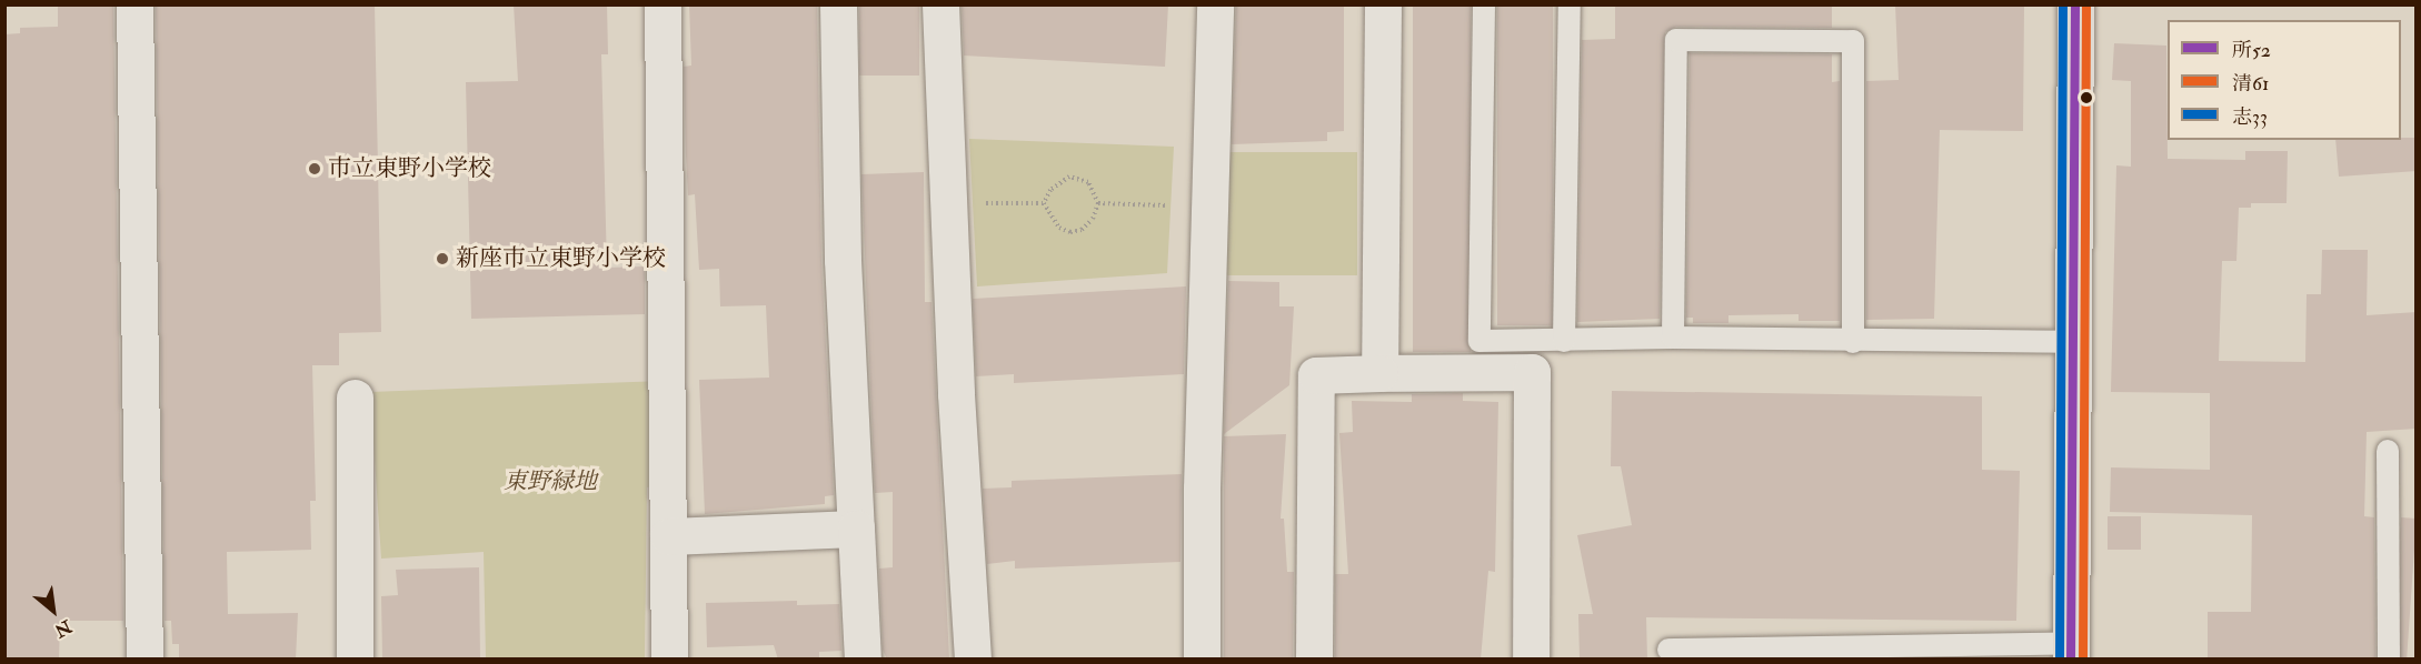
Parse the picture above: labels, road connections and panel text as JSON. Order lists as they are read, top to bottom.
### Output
{
  "parks": ["東野緑地"],
  "places": ["市立東野小学校", "新座市立東野小学校"],
  "lines": ["transit line 所52", "transit line 清61", "transit line 志33"],
  "legend": ["所52", "清61", "志33"],
  "north": "bottom right"
}
